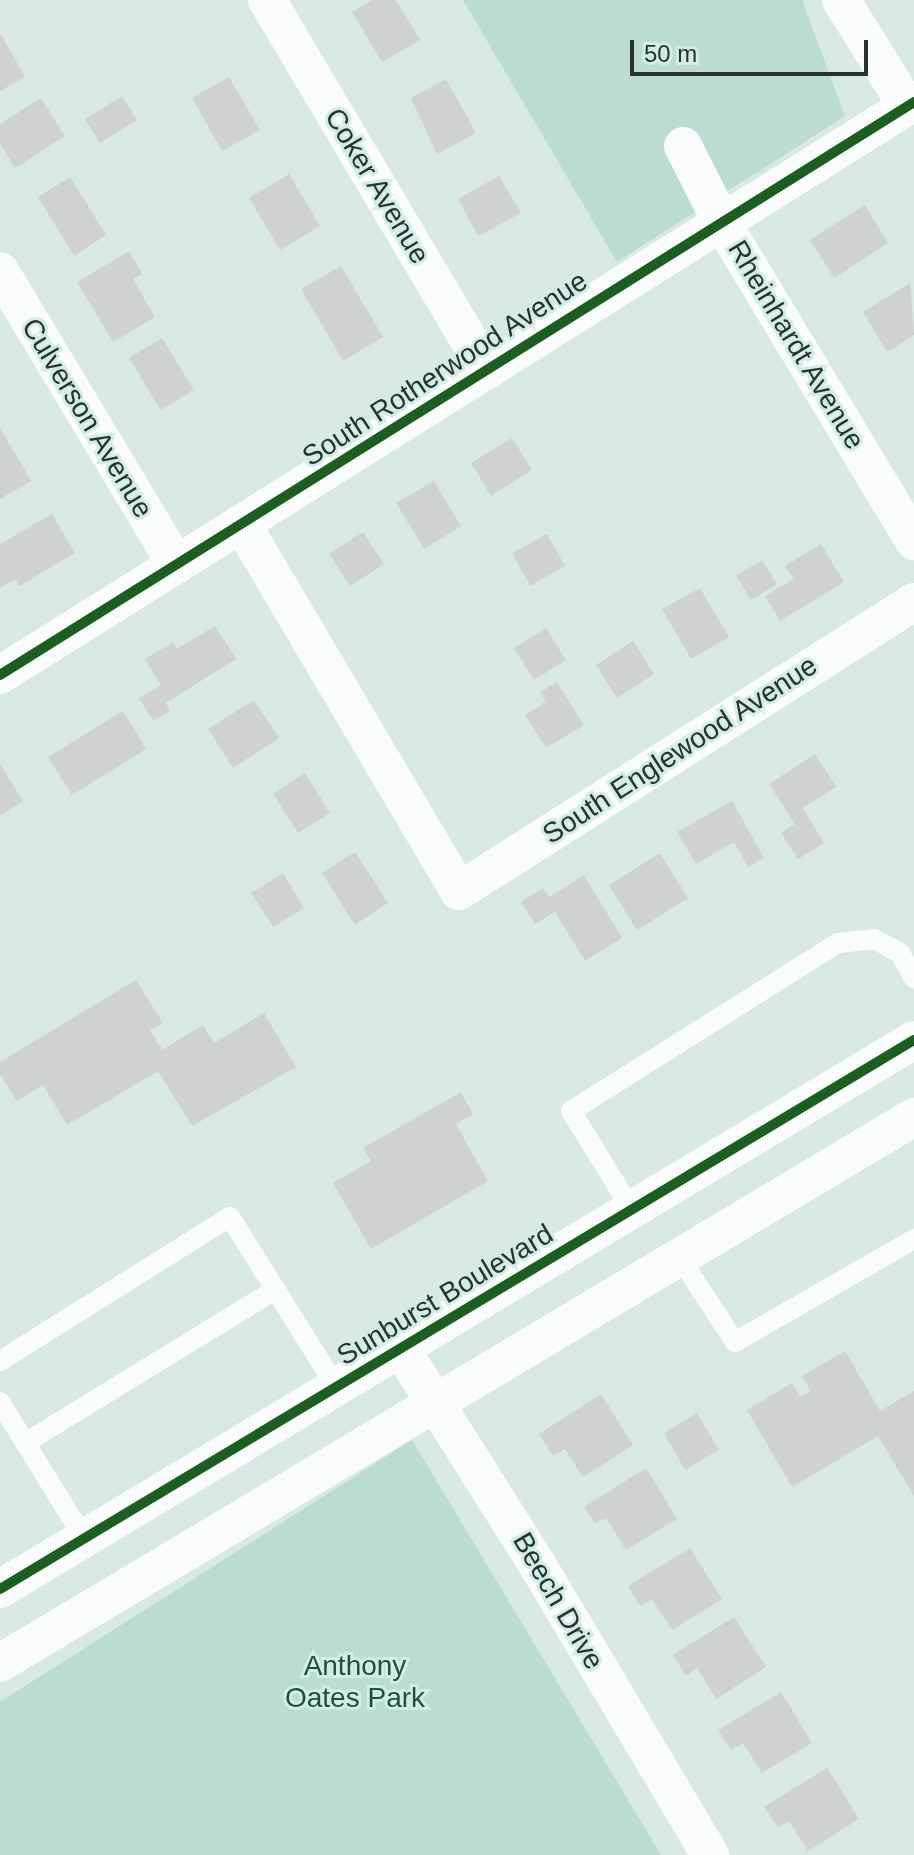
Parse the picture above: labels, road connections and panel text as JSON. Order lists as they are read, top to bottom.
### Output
{
  "streets": {
    "street": [
      "Coker Avenue",
      "Rheinhardt Avenue",
      "South Rotherwood Avenue",
      "Culverson Avenue",
      "South Englewood Avenue",
      "Sunburst Boulevard",
      "Beech Drive"
    ]
  },
  "crossings": [
    ["Coker Avenue", "South Rotherwood Avenue"],
    ["Rheinhardt Avenue", "South Rotherwood Avenue"],
    ["South Rotherwood Avenue", "Culverson Avenue"],
    ["South Rotherwood Avenue", "South Englewood Avenue"],
    ["Sunburst Boulevard", "Beech Drive"]
  ],
  "parks": ["Anthony Oates Park"],
  "scale_bar": "50 m"
}
